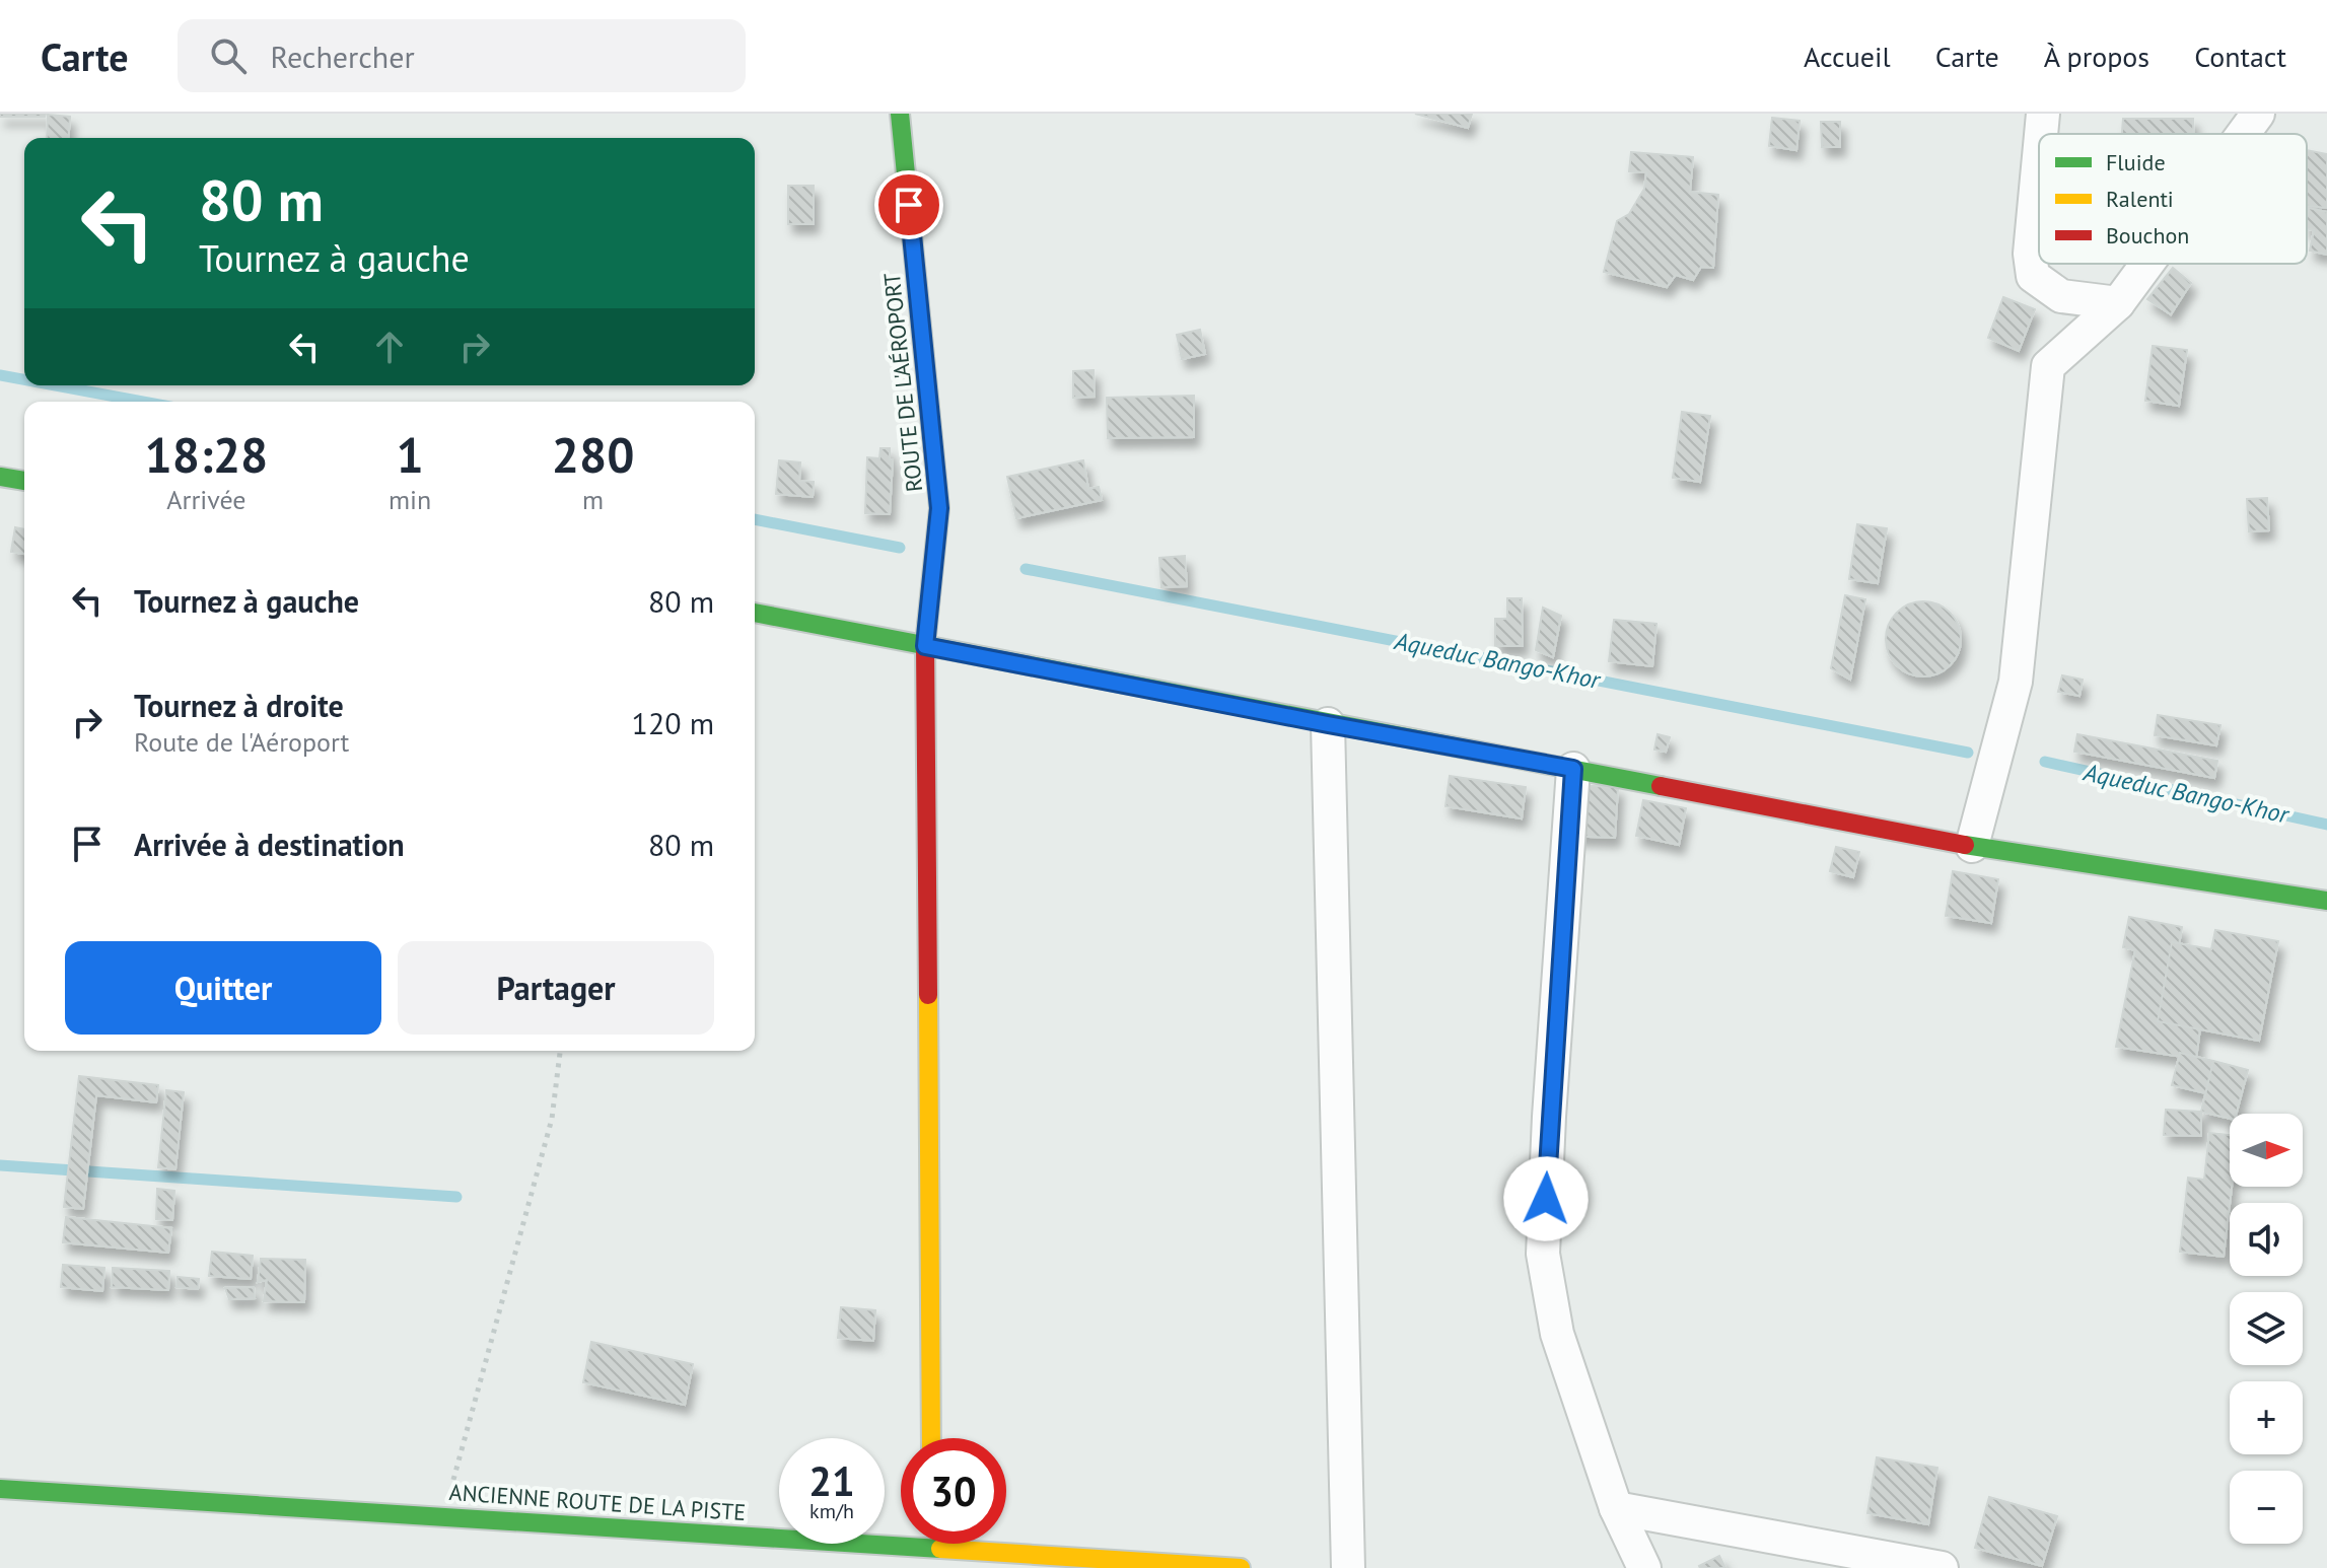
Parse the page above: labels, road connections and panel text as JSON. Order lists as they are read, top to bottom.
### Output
{
  "streets": {
    "street": ["ROUTE DE L'AÉROPORT", "ANCIENNE ROUTE DE LA PISTE"]
  },
  "water": ["Aqueduc Bango-Khor"],
  "legend": ["Fluide", "Ralenti", "Bouchon"],
  "north": "right",
  "page": {
    "header": "Carte",
    "search": "Rechercher",
    "nav": [
      "Accueil",
      "Carte",
      "À propos",
      "Contact"
    ],
    "turn": ["80 m", "Tournez à gauche"],
    "eta": [
      "18:28",
      "Arrivée",
      "1",
      "min",
      "280",
      "m"
    ],
    "list": [
      {
        "name": "Tournez à gauche",
        "value": "80 m"
      },
      {
        "name": "Tournez à droite",
        "note": "Route de l'Aéroport",
        "value": "120 m"
      },
      {
        "name": "Arrivée à destination",
        "value": "80 m"
      }
    ],
    "buttons": ["Quitter", "Partager"],
    "map_buttons": ["+", "−"],
    "speed": "21 km/h",
    "limit": "30"
  }
}
